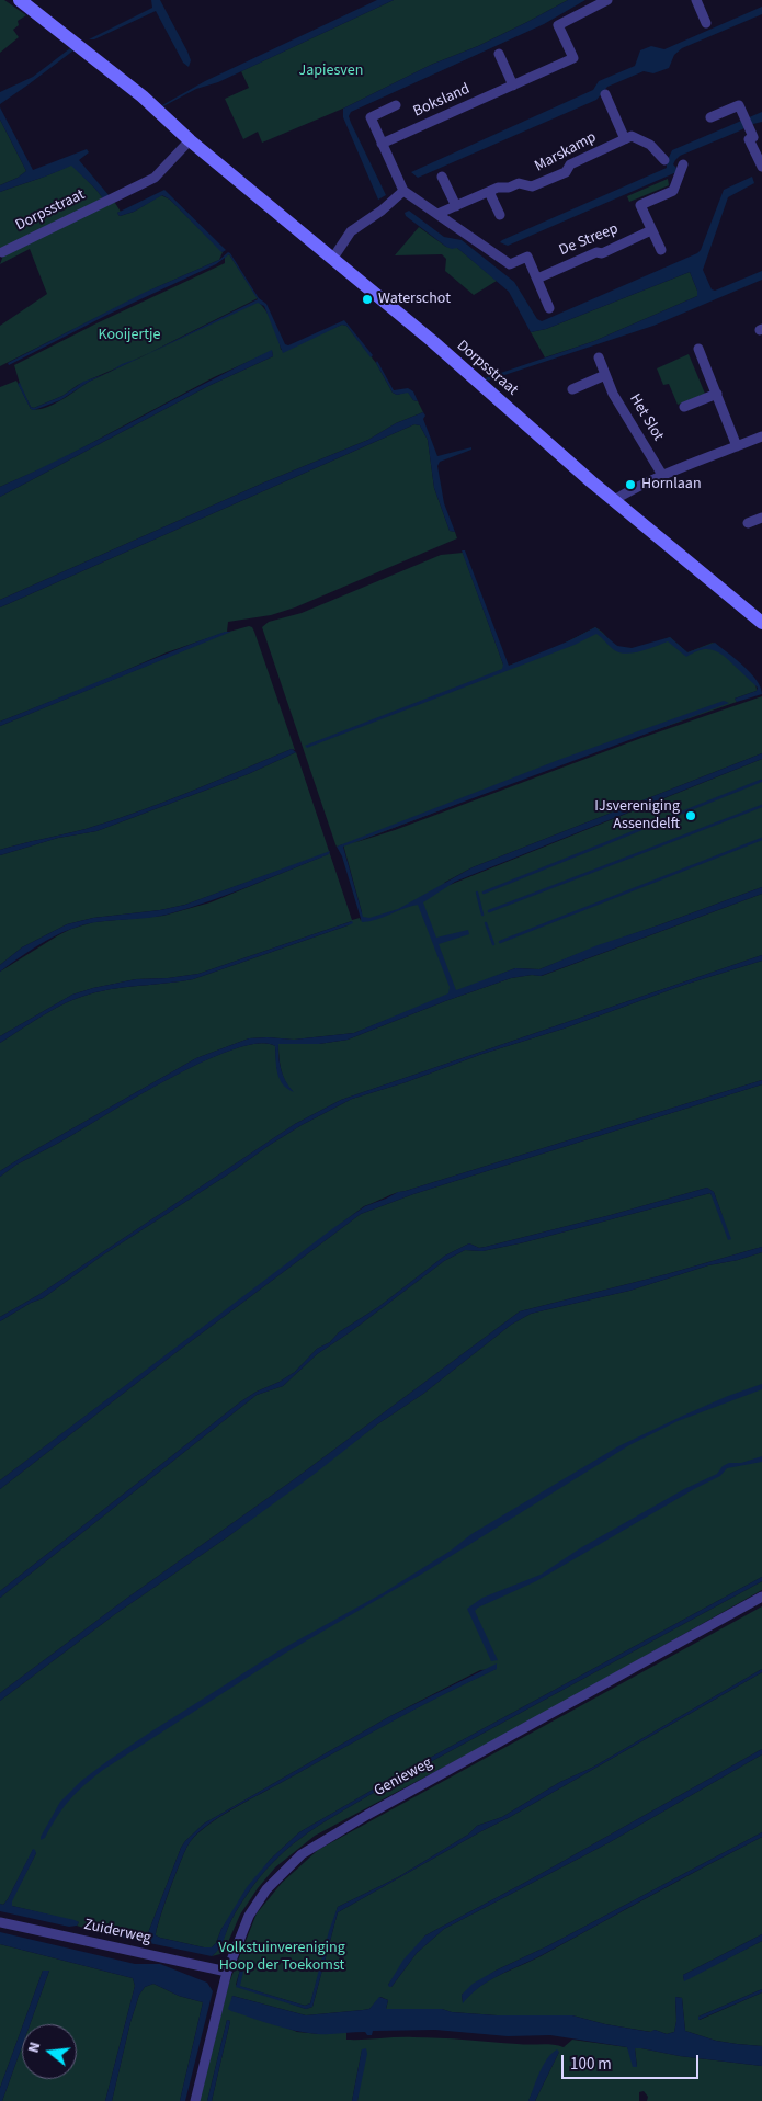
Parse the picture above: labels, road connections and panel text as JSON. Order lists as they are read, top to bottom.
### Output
{
  "streets": {
    "street": [
      "Boksland",
      "Marskamp",
      "Dorpsstraat",
      "De Streep",
      "Het Slot",
      "Genieweg",
      "Zuiderweg"
    ]
  },
  "crossings": [
    ["Genieweg", "Zuiderweg"]
  ],
  "parks": ["Japiesven", "Kooijertje", "Volkstuinvereniging Hoop der Toekomst"],
  "places": ["Waterschot", "Hornlaan", "IJsvereniging Assendelft"],
  "scale_bar": "100 m",
  "north": "left"
}
